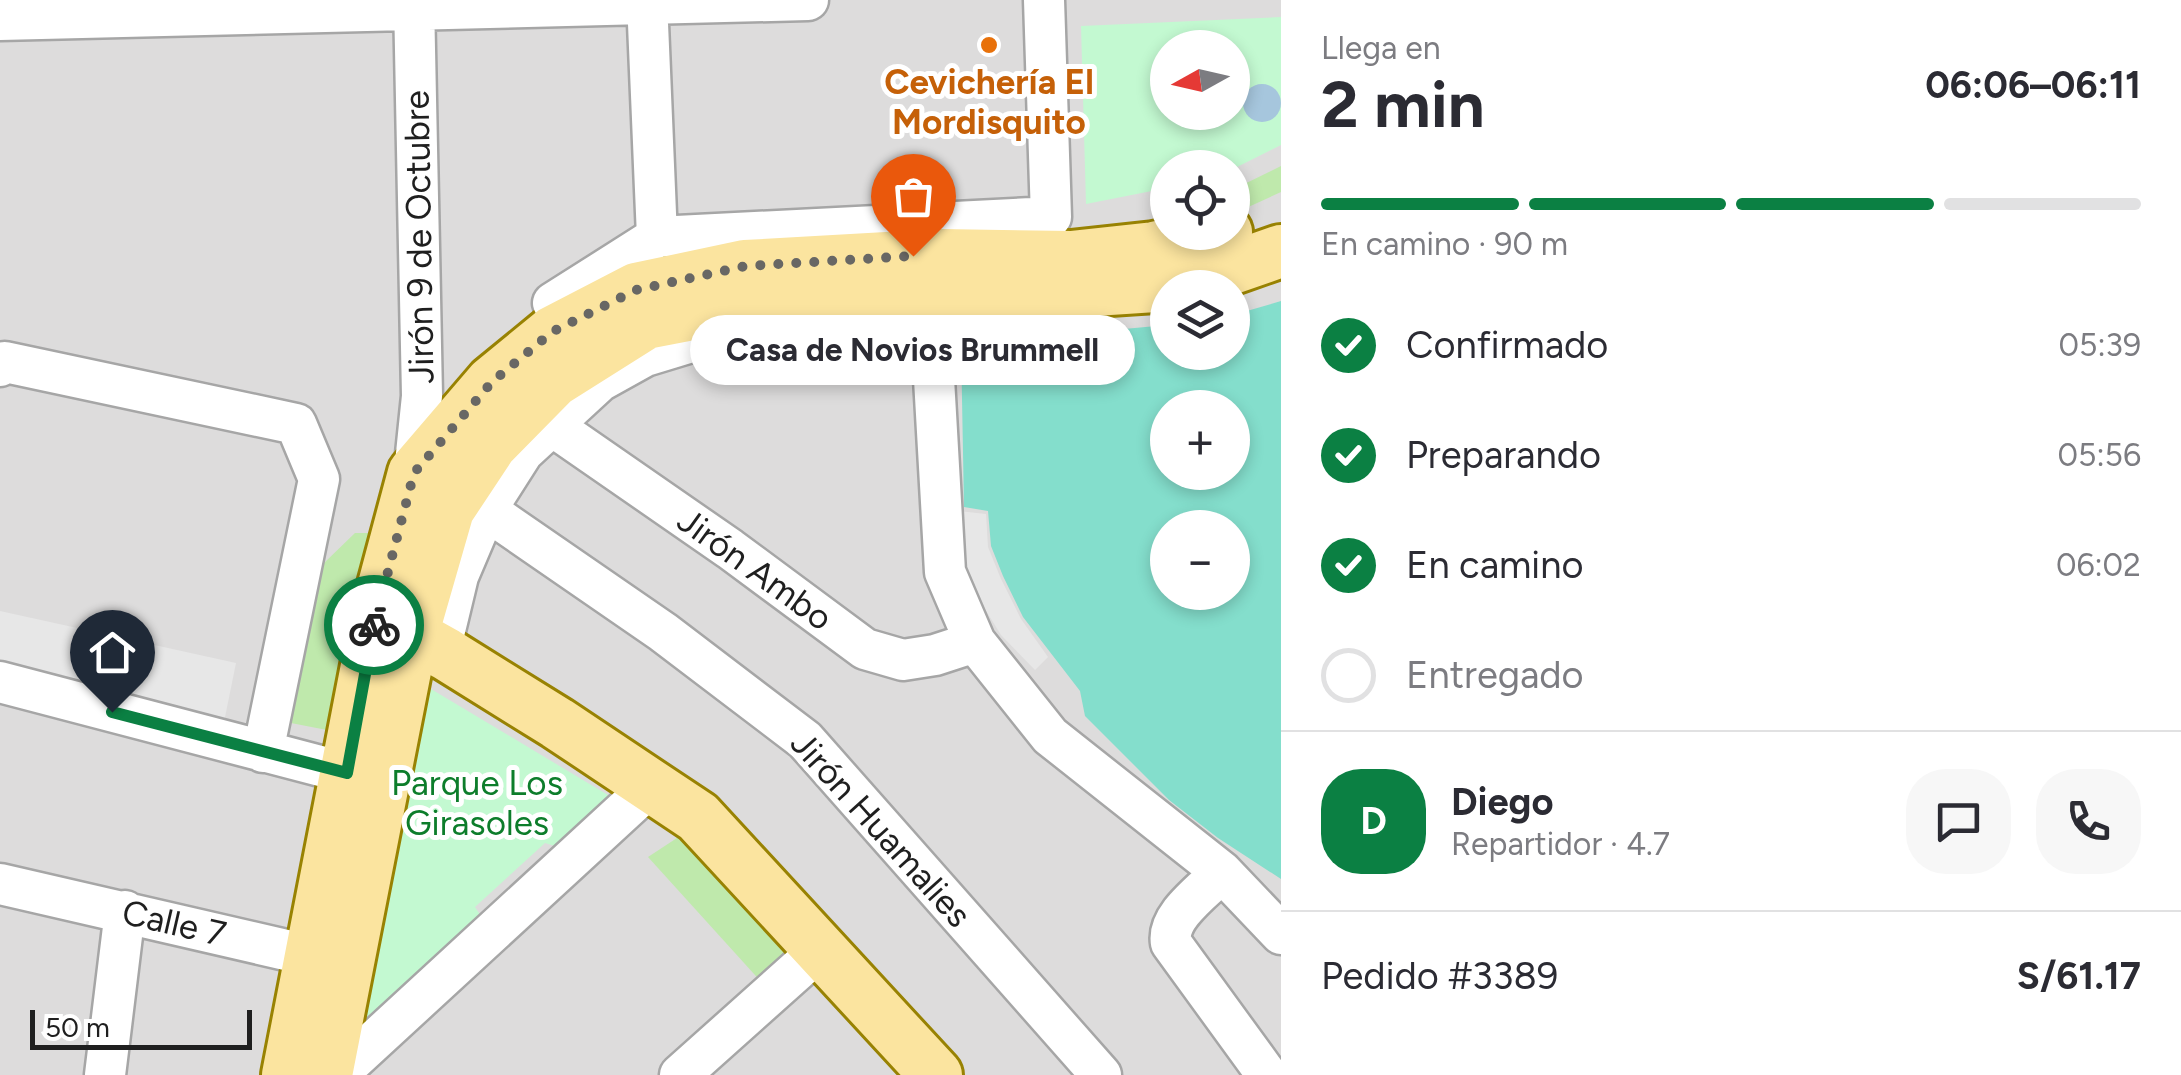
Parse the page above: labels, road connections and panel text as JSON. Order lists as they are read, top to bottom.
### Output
{
  "streets": {
    "street": [
      "Jirón 9 de Octubre",
      "Jirón Ambo",
      "Jirón Huamalies",
      "Calle 7"
    ]
  },
  "parks": ["Parque Los Girasoles"],
  "places": ["Cevichería El Mordisquito", "Casa de Novios Brummell"],
  "scale_bar": "50 m",
  "north": "left",
  "page": {
    "heading": ["2 min", "Llega en", "06:06–06:11"],
    "panel": [
      "Diego",
      "Repartidor · 4.7",
      "Pedido #3389",
      "S/61.17"
    ],
    "map_buttons": ["+", "−"],
    "bar": "En camino · 90 m",
    "list": [
      ["Confirmado", "05:39"],
      ["Preparando", "05:56"],
      ["En camino", "06:02"],
      "Entregado"
    ],
    "bubble": "Casa de Novios Brummell",
    "round": "D",
    "scale": "50 m"
  }
}
